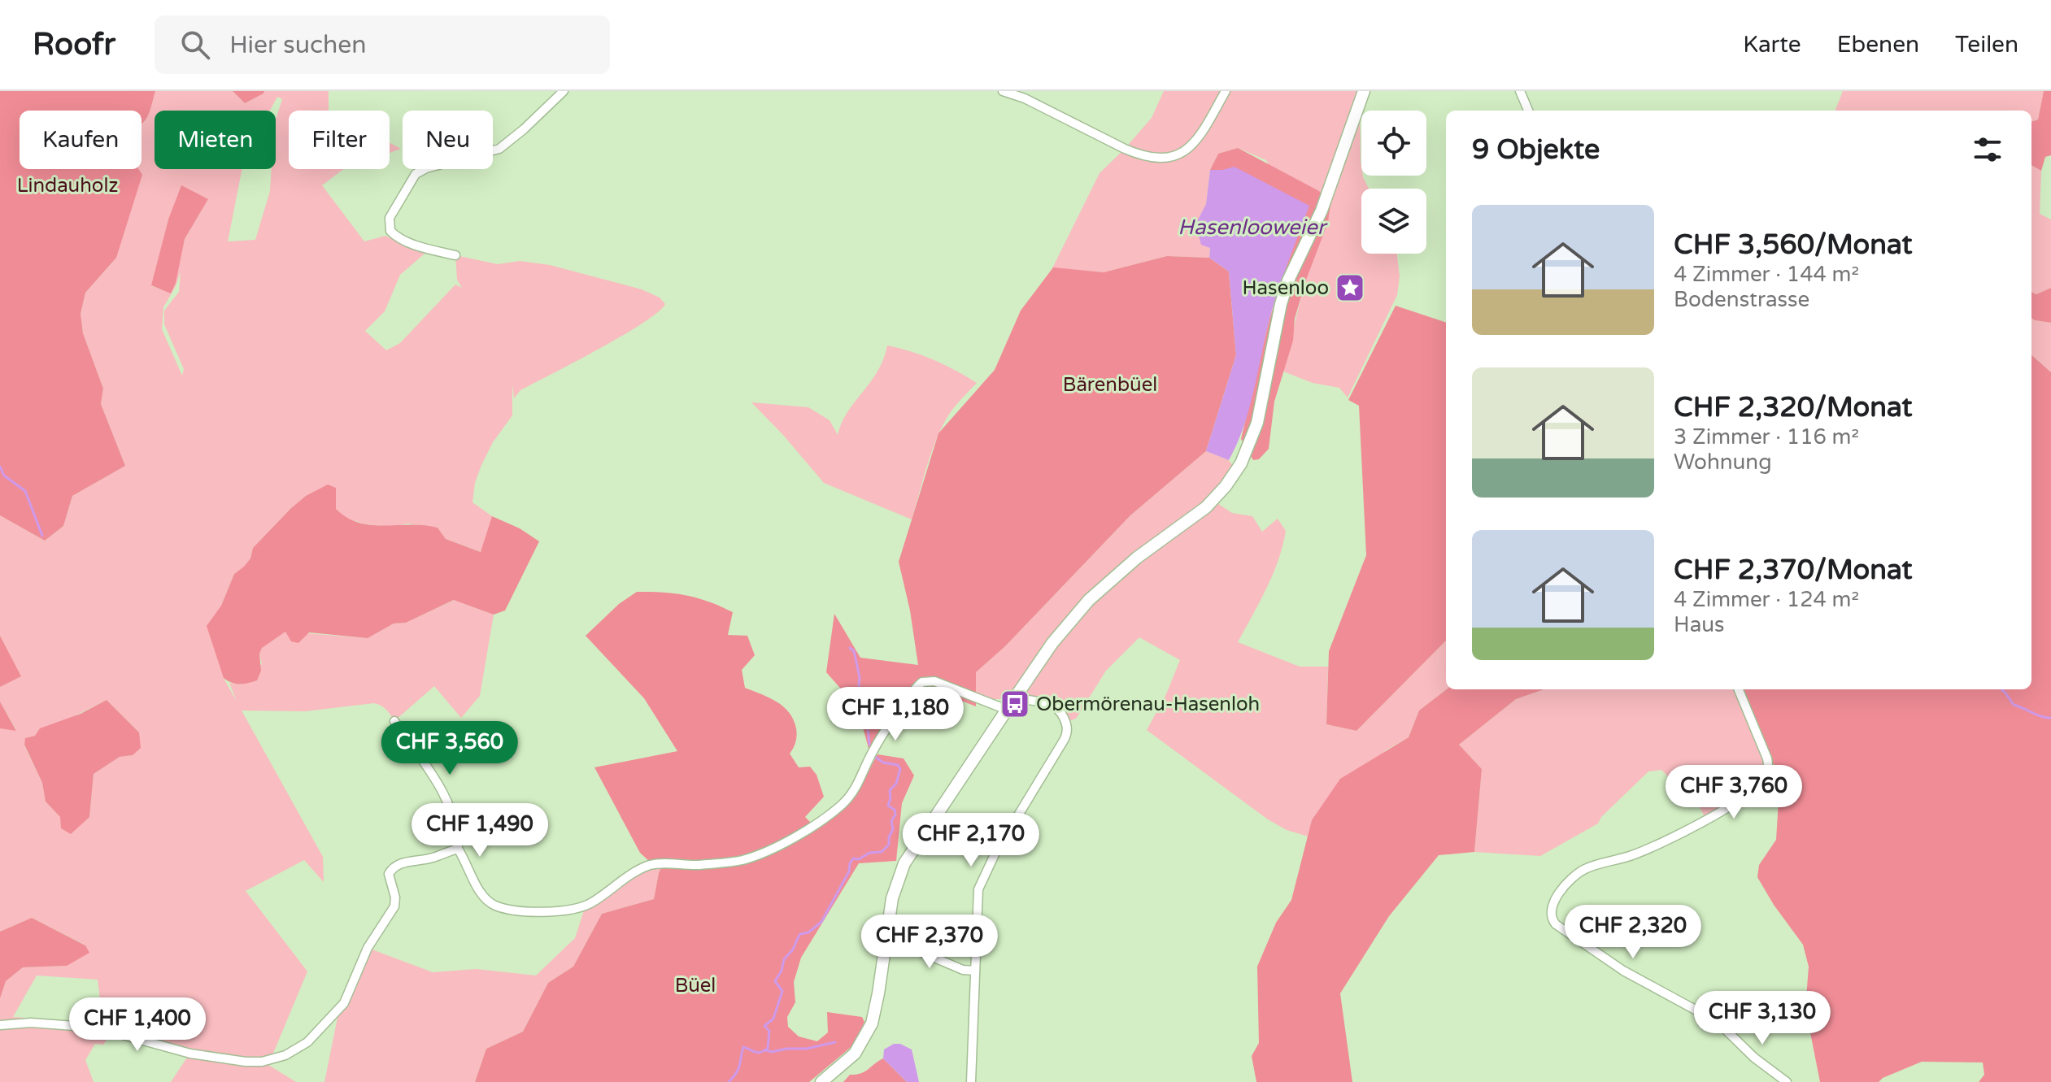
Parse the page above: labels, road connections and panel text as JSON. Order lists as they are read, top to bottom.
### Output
{
  "water": ["Hasenlooweier"],
  "parks": ["Lindauholz", "Bärenbüel", "Büel"],
  "places": {
    "place": ["Hasenloo"],
    "bus stop": ["Obermörenau-Hasenloh"]
  },
  "page": {
    "header": "Roofr",
    "search": "Hier suchen",
    "nav": ["Karte", "Ebenen", "Teilen"],
    "chip": [
      "Kaufen",
      "Mieten",
      "Filter",
      "Neu"
    ],
    "heading": "9 Objekte",
    "list": [
      {
        "name": "CHF 3,560/Monat",
        "note": "4 Zimmer · 144 m² · Bodenstrasse"
      },
      {
        "name": "CHF 2,320/Monat",
        "note": "3 Zimmer · 116 m² · Wohnung"
      },
      {
        "name": "CHF 2,370/Monat",
        "note": "4 Zimmer · 124 m² · Haus"
      }
    ],
    "price": [
      "CHF 1,180",
      "CHF 3,560",
      "CHF 3,760",
      "CHF 1,490",
      "CHF 2,170",
      "CHF 2,320",
      "CHF 2,370",
      "CHF 3,130",
      "CHF 1,400"
    ]
  }
}
